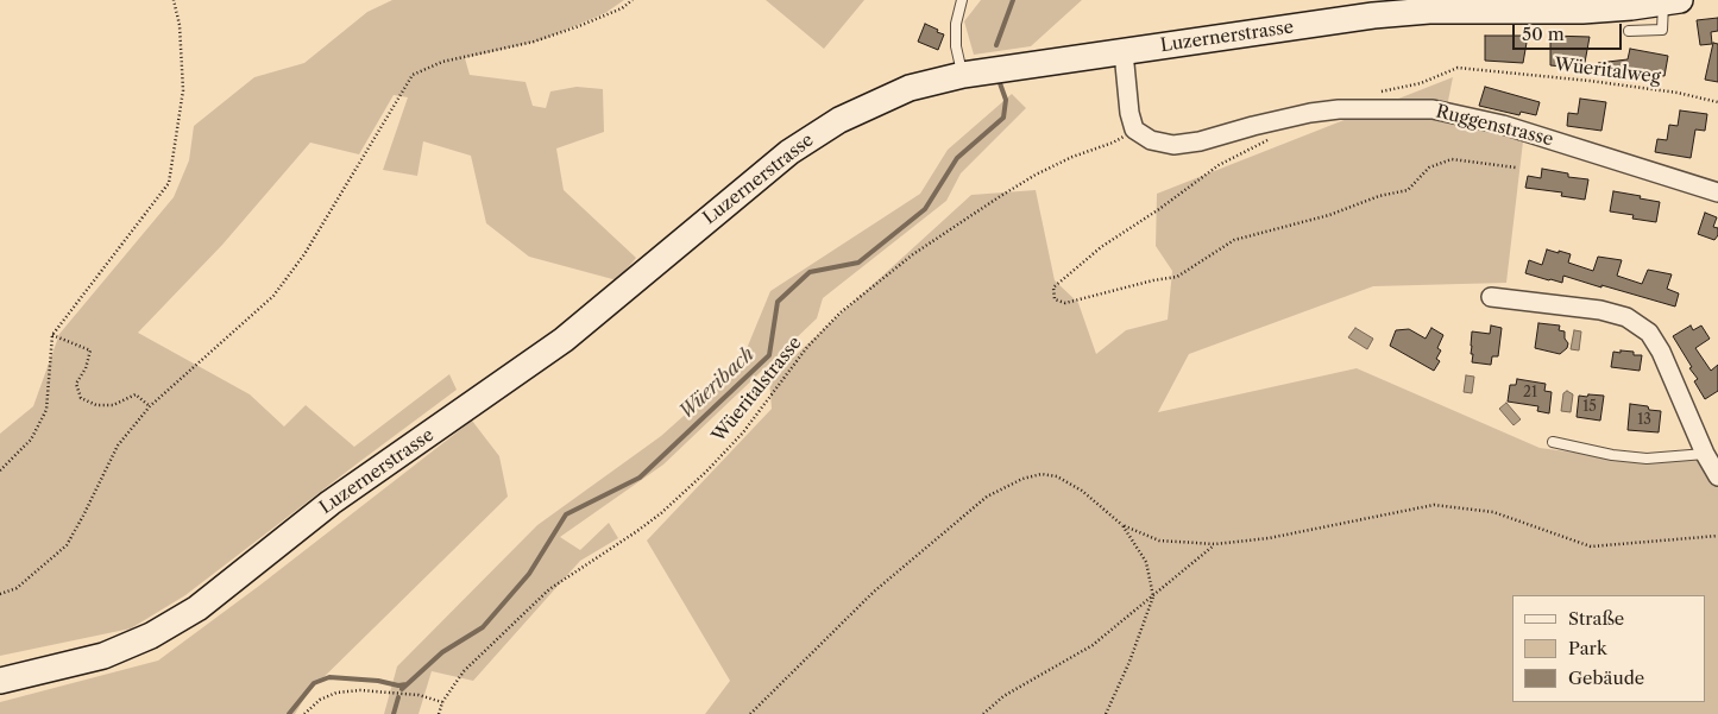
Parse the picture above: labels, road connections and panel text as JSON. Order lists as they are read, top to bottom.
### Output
{
  "streets": {
    "main road": ["Luzernerstrasse"],
    "street": ["Ruggenstrasse"],
    "path": ["Wüeritalweg", "Wüeritalstrasse"]
  },
  "crossings": [
    ["Ruggenstrasse", "Wüeritalstrasse"]
  ],
  "water": ["Wüeribach"],
  "house_numbers": ["21", "15", "13"],
  "legend": ["Straße", "Park", "Gebäude"],
  "scale_bar": "50 m"
}
